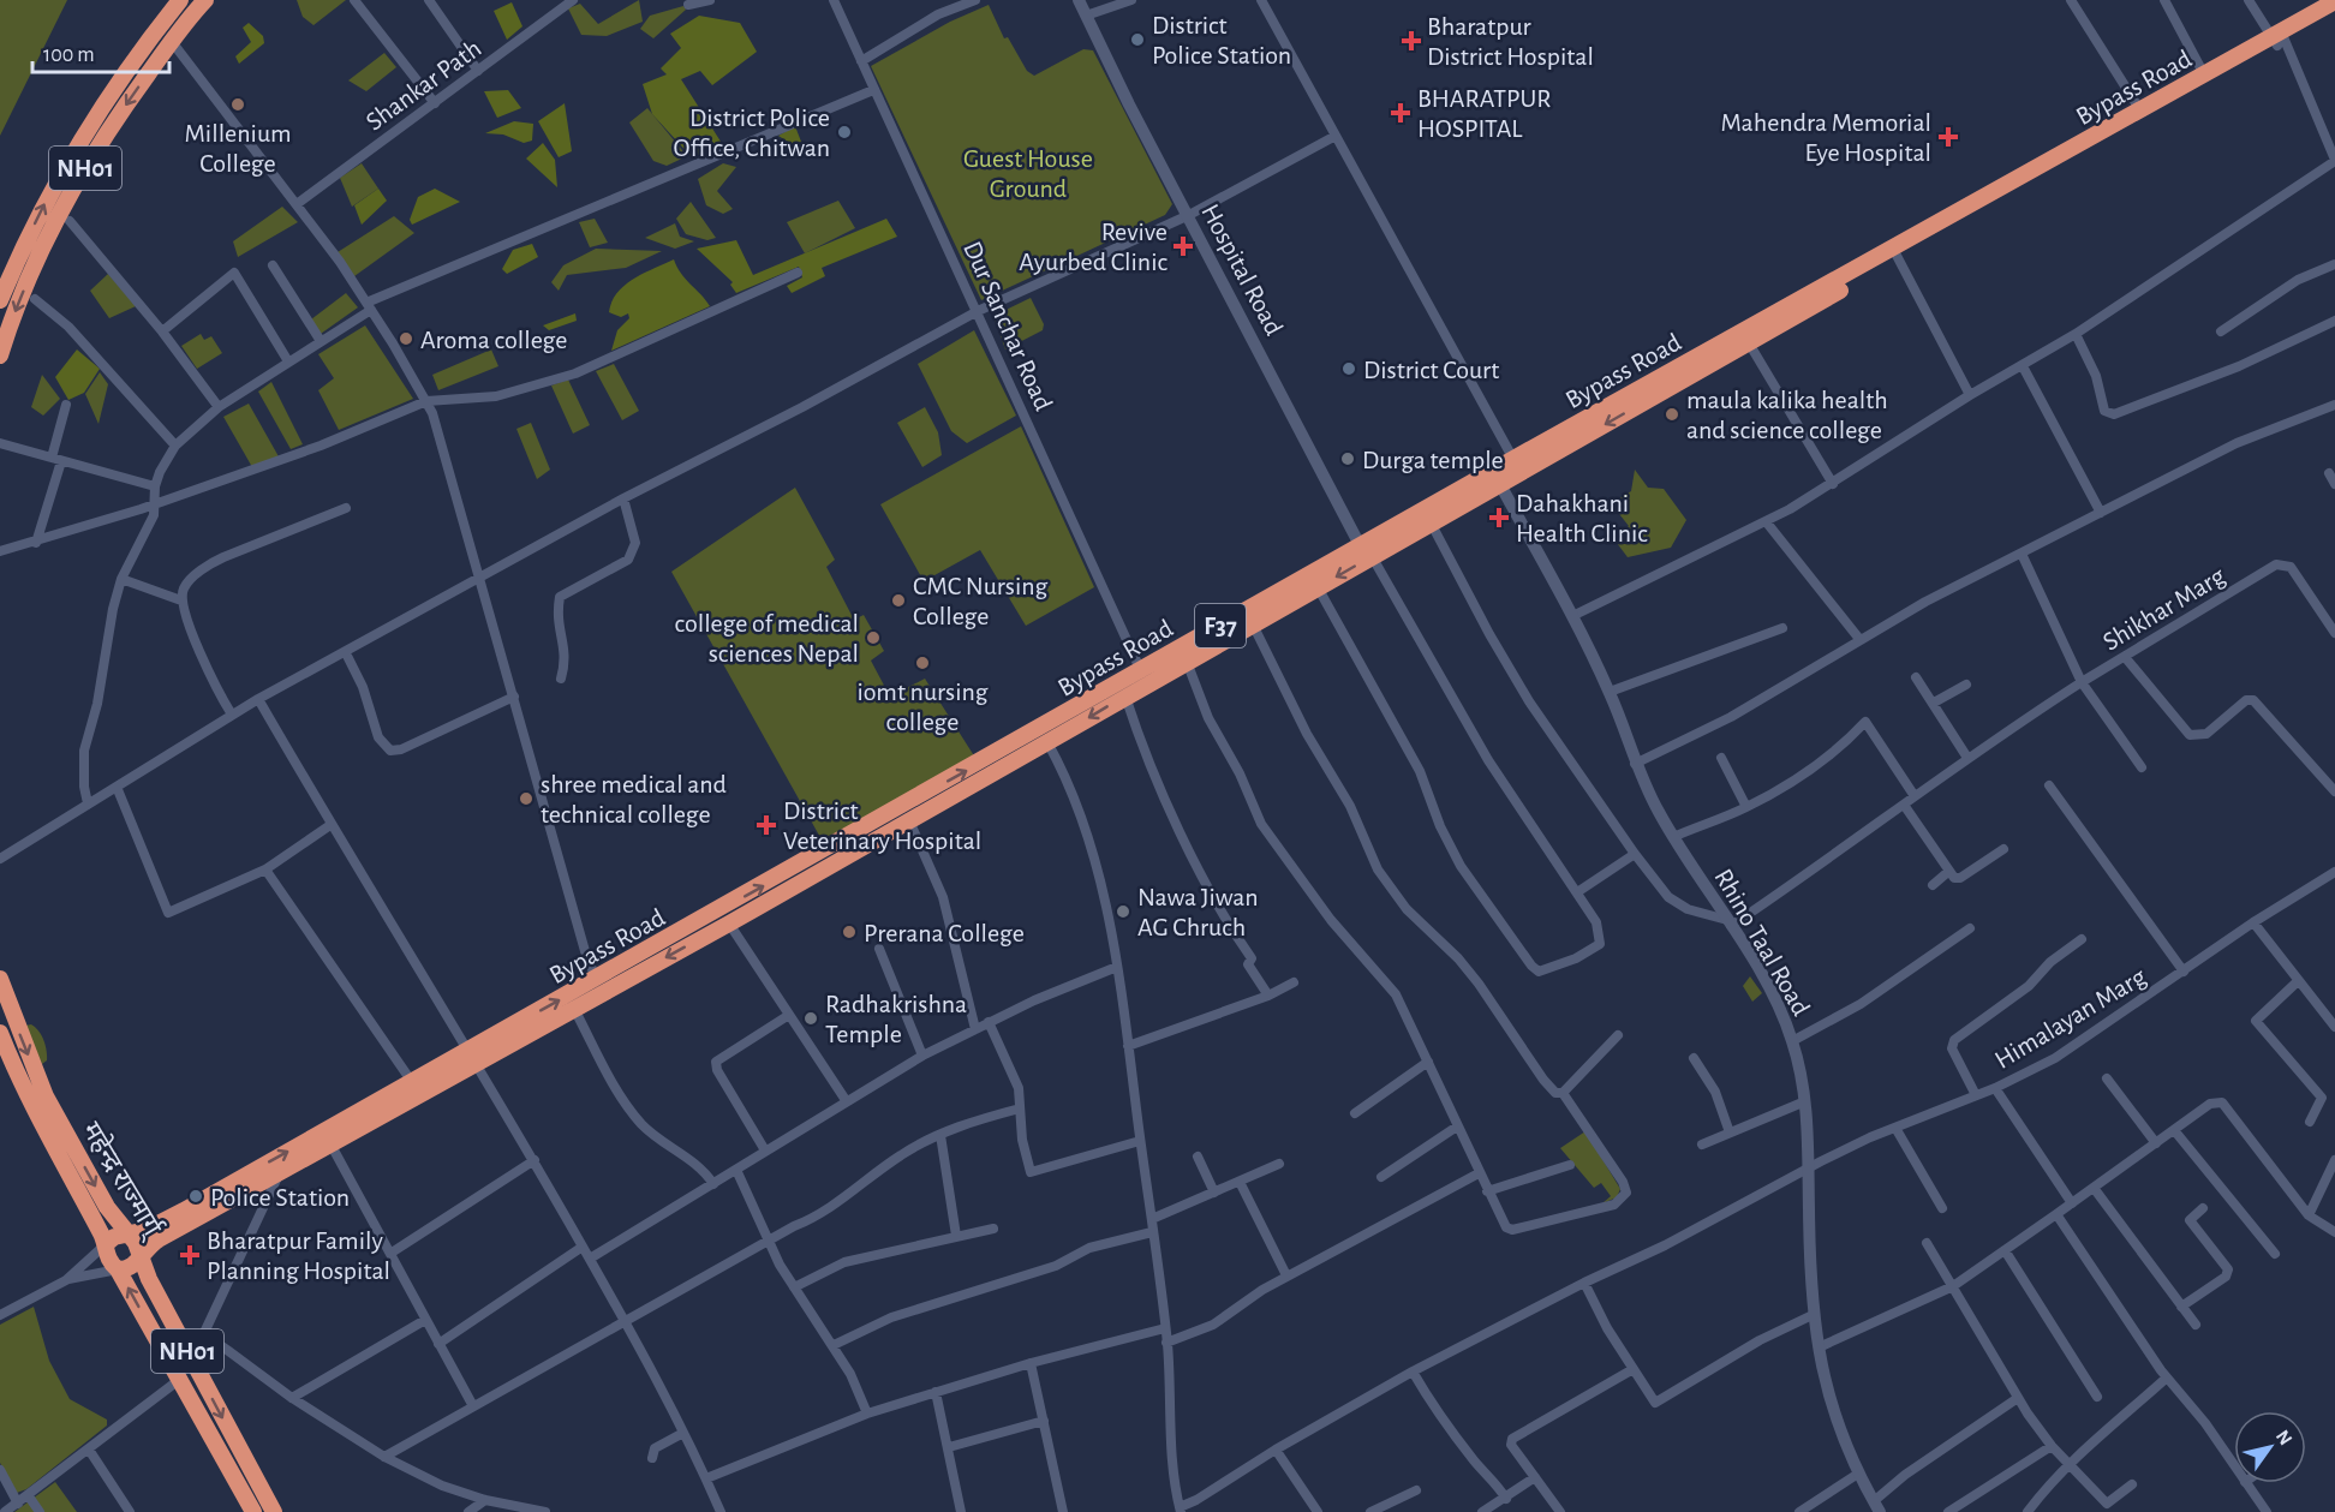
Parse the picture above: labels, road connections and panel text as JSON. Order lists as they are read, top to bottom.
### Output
{
  "streets": {
    "highway": [
      "Bypass Road",
      "NH01",
      "F37",
      "महेन्द्र राज्मार्ग्"
    ],
    "street": [
      "Shankar Path",
      "Hospital Road",
      "Dur Sanchar Road",
      "Shikhar Marg",
      "Rhino Taal Road",
      "Himalayan Marg"
    ]
  },
  "crossings": [
    ["Bypass Road", "Hospital Road"],
    ["Bypass Road", "Dur Sanchar Road"],
    ["Bypass Road", "Rhino Taal Road"],
    ["Bypass Road", "महेन्द्र राज्मार्ग्"],
    ["Rhino Taal Road", "Himalayan Marg"]
  ],
  "parks": ["Guest House Ground"],
  "places": {
    "other": [
      "District Police Station",
      "Millenium College",
      "District Police Office, Chitwan",
      "Aroma college",
      "District Court",
      "maula kalika health and science college",
      "Durga temple",
      "CMC Nursing College",
      "college of medical sciences Nepal",
      "iomt nursing college",
      "shree medical and technical college",
      "Nawa Jiwan AG Chruch",
      "Prerana College",
      "Radhakrishna Temple",
      "Police Station"
    ],
    "health": [
      "Bharatpur District Hospital",
      "BHARATPUR HOSPITAL",
      "Mahendra Memorial Eye Hospital",
      "Revive Ayurbed Clinic",
      "Dahakhani Health Clinic",
      "District Veterinary Hospital",
      "Bharatpur Family Planning Hospital"
    ]
  },
  "scale_bar": "100 m",
  "north": "top right"
}
